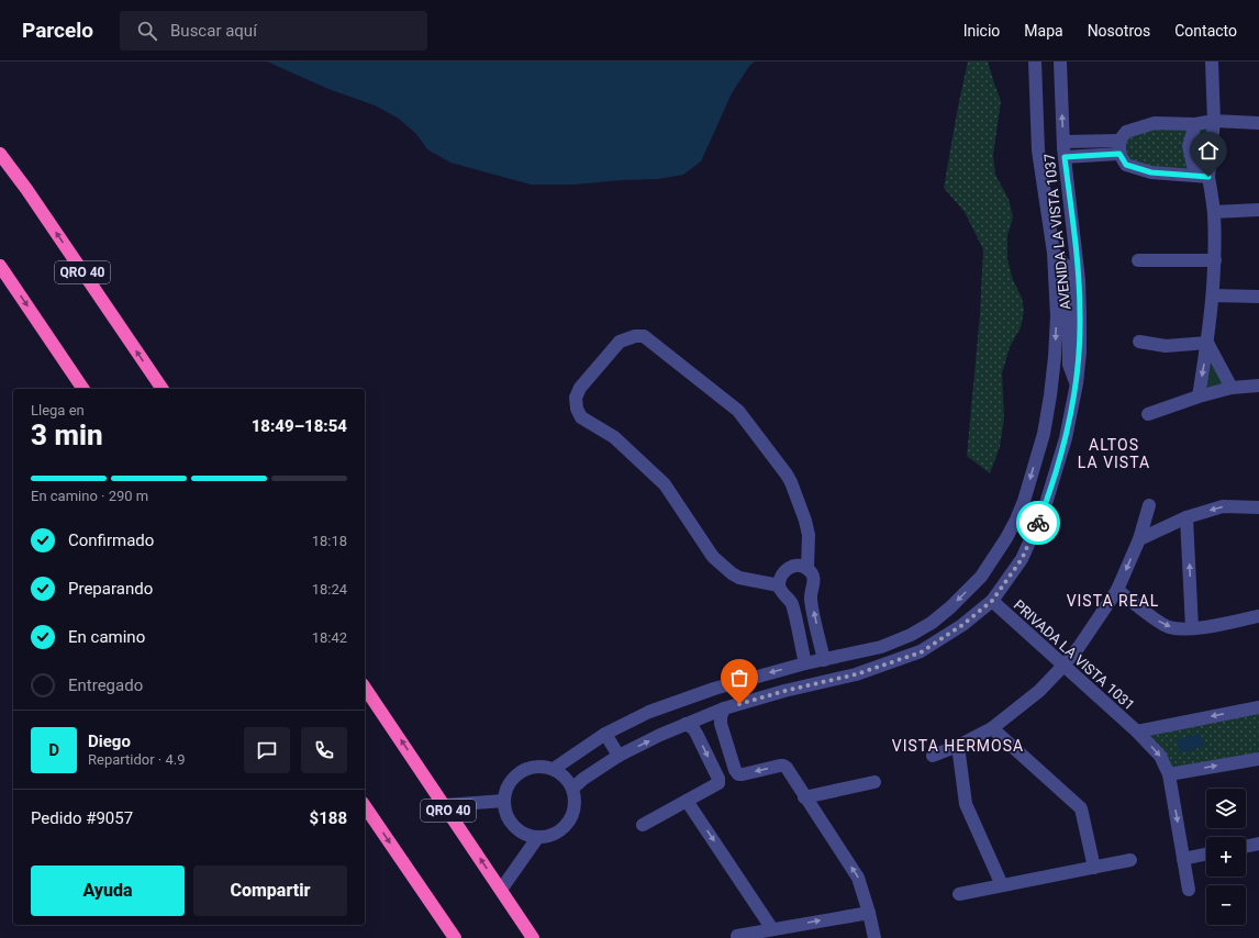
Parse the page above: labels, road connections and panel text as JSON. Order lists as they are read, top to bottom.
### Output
{
  "streets": {
    "highway": ["QRO 40"],
    "street": ["AVENIDA LA VISTA 1037", "PRIVADA LA VISTA 1031"]
  },
  "crossings": [
    ["AVENIDA LA VISTA 1037", "PRIVADA LA VISTA 1031"]
  ],
  "districts": ["ALTOS LA VISTA", "VISTA REAL", "VISTA HERMOSA"],
  "page": {
    "header": "Parcelo",
    "search": "Buscar aquí",
    "nav": [
      "Inicio",
      "Mapa",
      "Nosotros",
      "Contacto"
    ],
    "heading": ["3 min", "Llega en", "18:49–18:54"],
    "panel": [
      "Diego",
      "Repartidor · 4.9",
      "Pedido #9057",
      "$188"
    ],
    "bar": "En camino · 290 m",
    "list": [
      ["Confirmado", "18:18"],
      ["Preparando", "18:24"],
      ["En camino", "18:42"],
      "Entregado"
    ],
    "round": "D",
    "map_buttons": ["+", "−"],
    "buttons": ["Ayuda", "Compartir"]
  }
}
